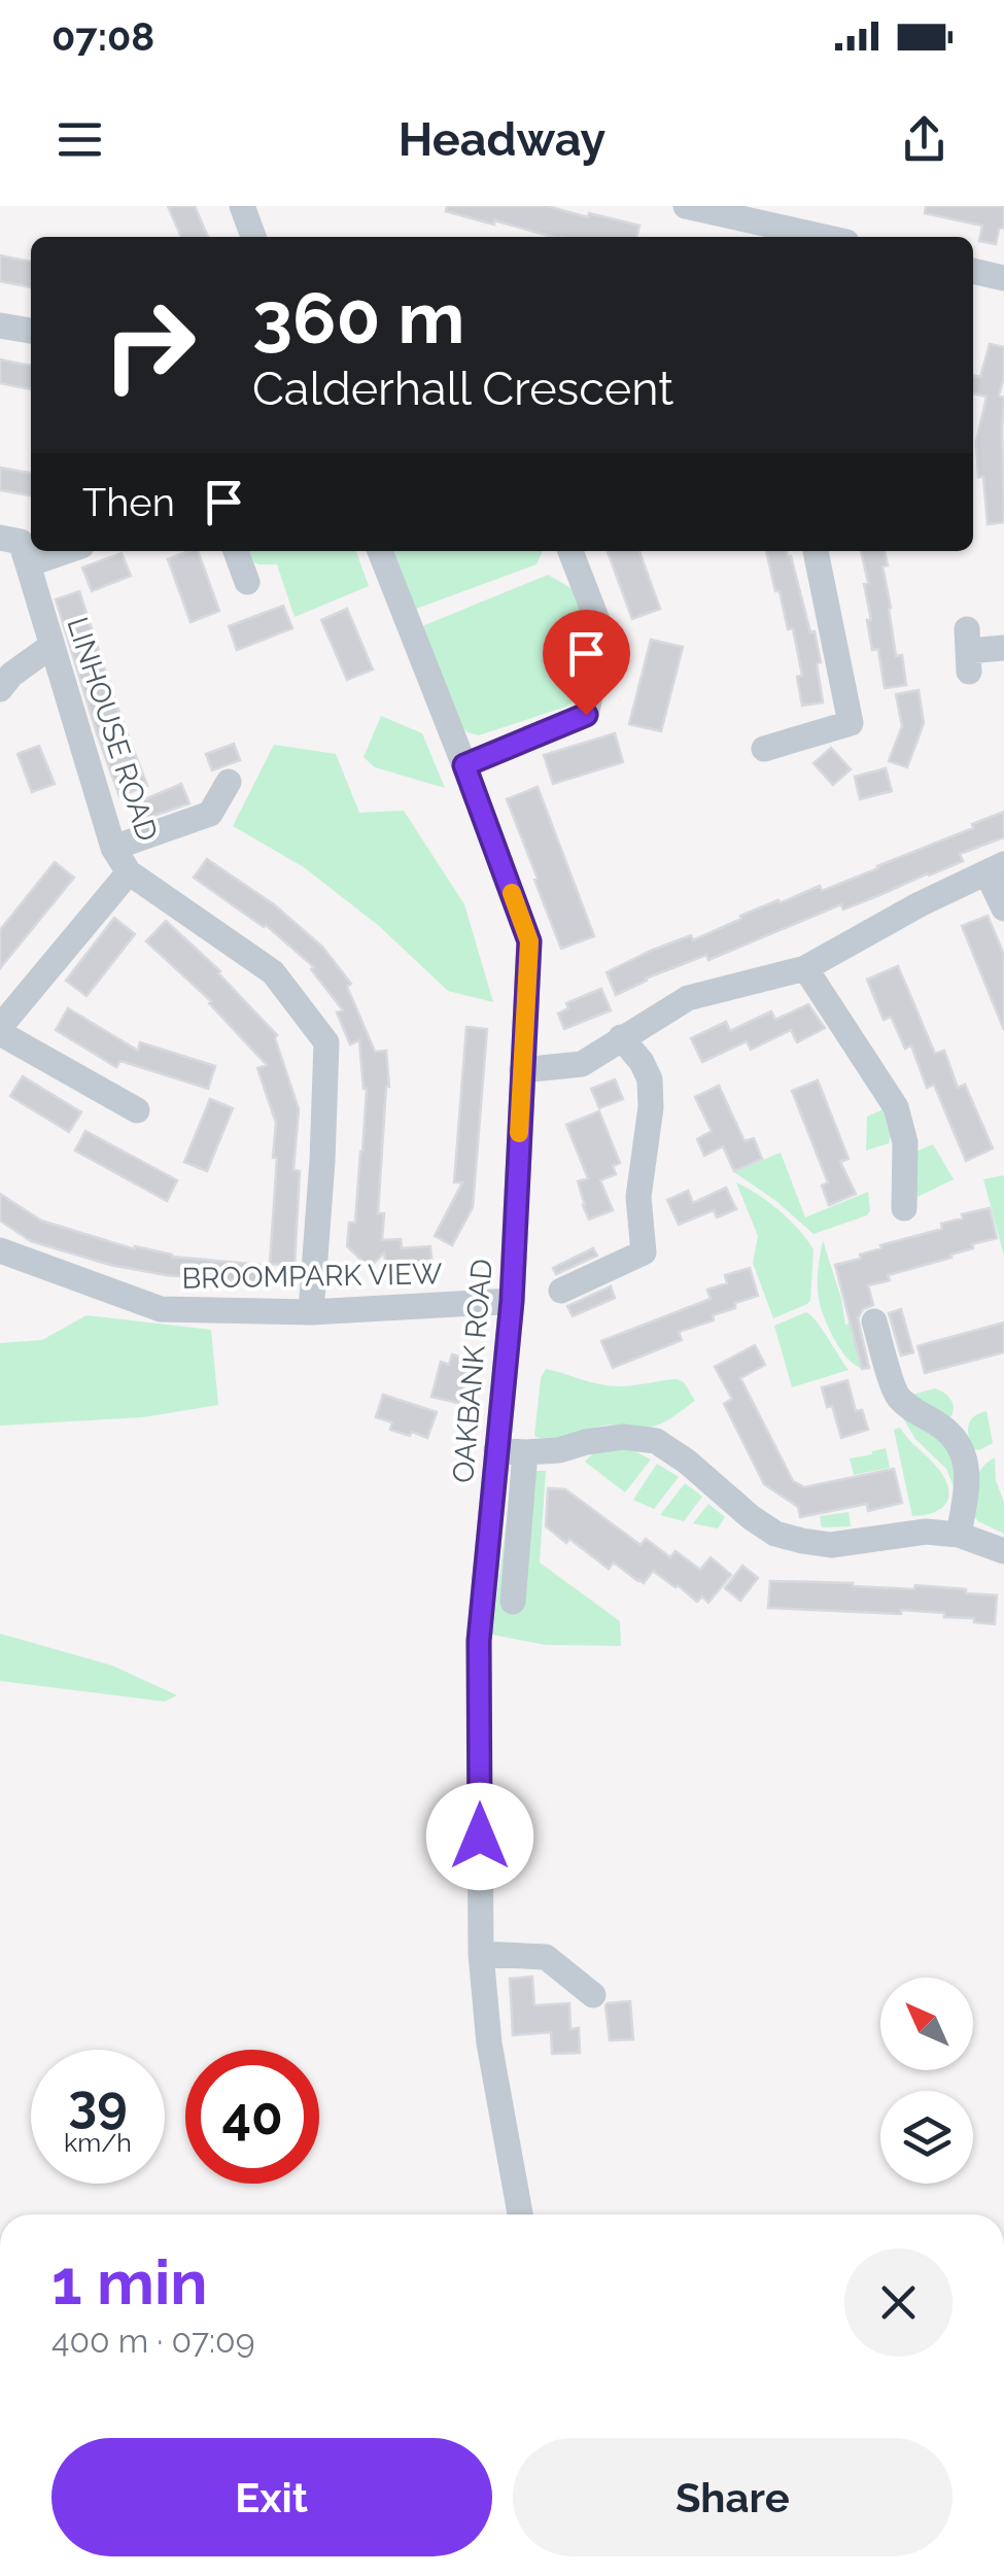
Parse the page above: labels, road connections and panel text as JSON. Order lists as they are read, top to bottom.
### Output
{
  "streets": {
    "street": ["LINHOUSE ROAD", "BROOMPARK VIEW", "OAKBANK ROAD"]
  },
  "crossings": [
    ["LINHOUSE ROAD", "BROOMPARK VIEW"],
    ["BROOMPARK VIEW", "OAKBANK ROAD"]
  ],
  "north": "top left",
  "page": {
    "status": "07:08",
    "header": "Headway",
    "turn": ["360 m", "Calderhall Crescent"],
    "then": "Then",
    "speed": "39 km/h",
    "limit": "40",
    "heading": ["1 min", "400 m · 07:09"],
    "buttons": ["Exit", "Share"]
  }
}
